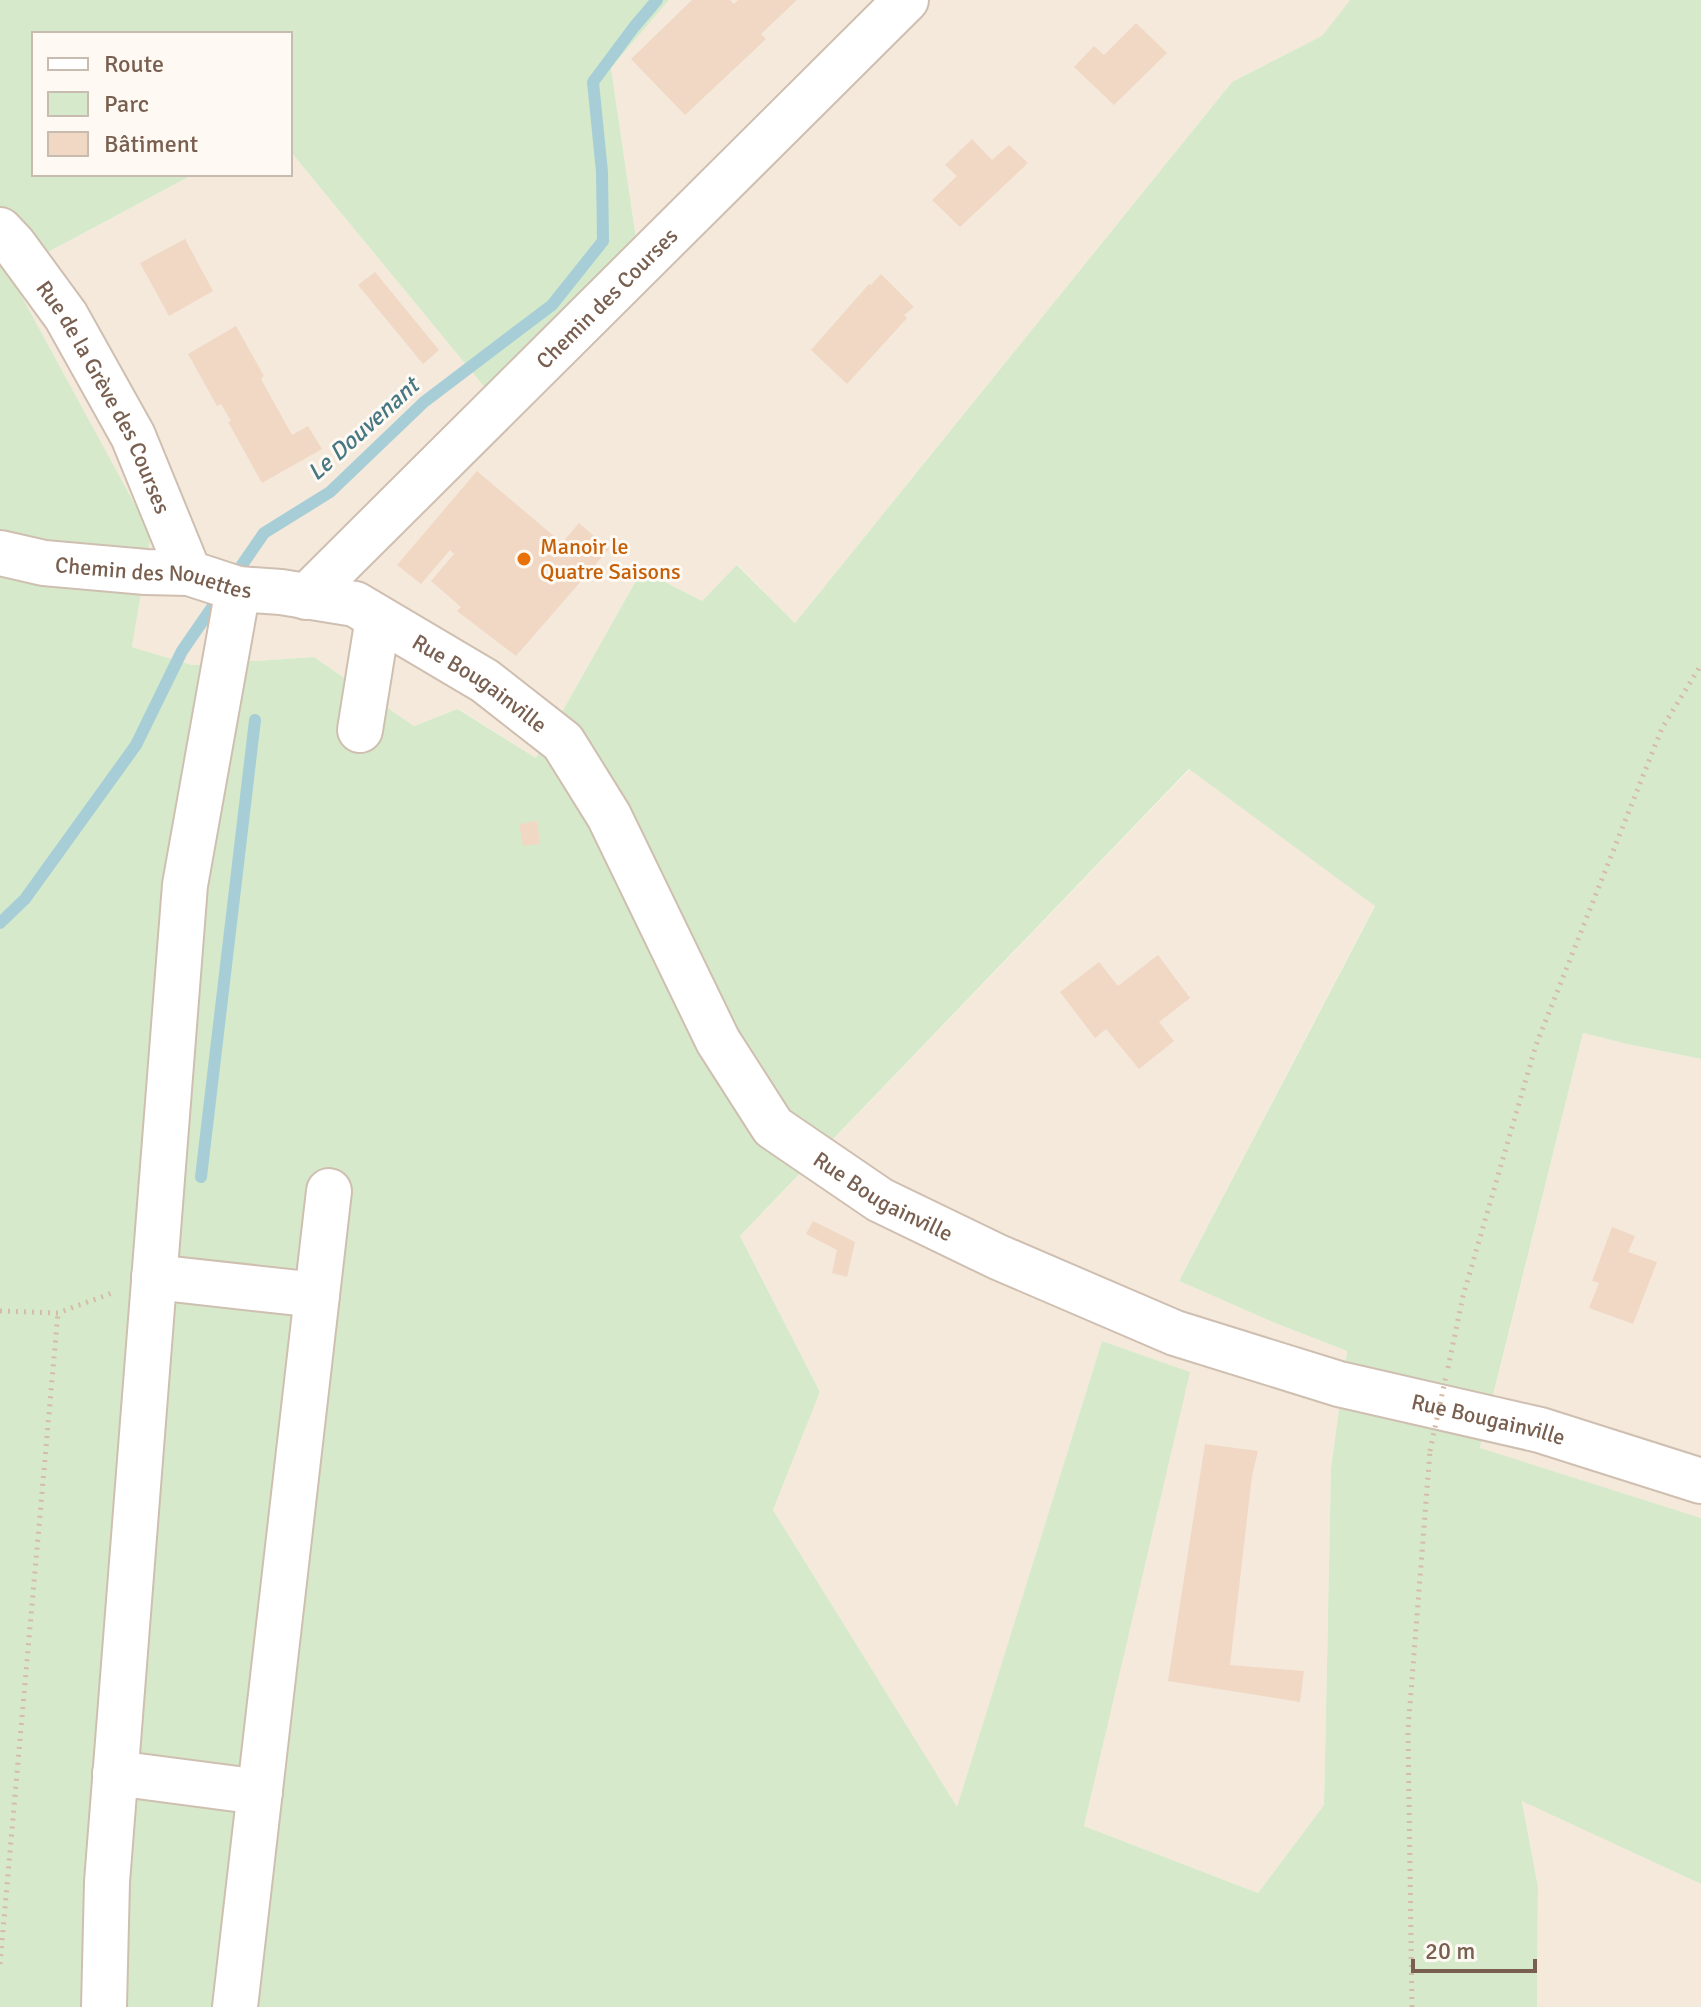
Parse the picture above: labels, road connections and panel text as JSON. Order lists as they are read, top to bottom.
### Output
{
  "streets": {
    "street": [
      "Chemin des Courses",
      "Rue de la Grève des Courses",
      "Chemin des Nouettes",
      "Rue Bougainville"
    ]
  },
  "crossings": [
    ["Chemin des Courses", "Chemin des Nouettes"],
    ["Chemin des Courses", "Rue Bougainville"],
    ["Rue de la Grève des Courses", "Chemin des Nouettes"],
    ["Chemin des Nouettes", "Rue Bougainville"]
  ],
  "water": ["Le Douvenant"],
  "places": ["Manoir le Quatre Saisons"],
  "legend": ["Route", "Parc", "Bâtiment"],
  "scale_bar": "20 m"
}
